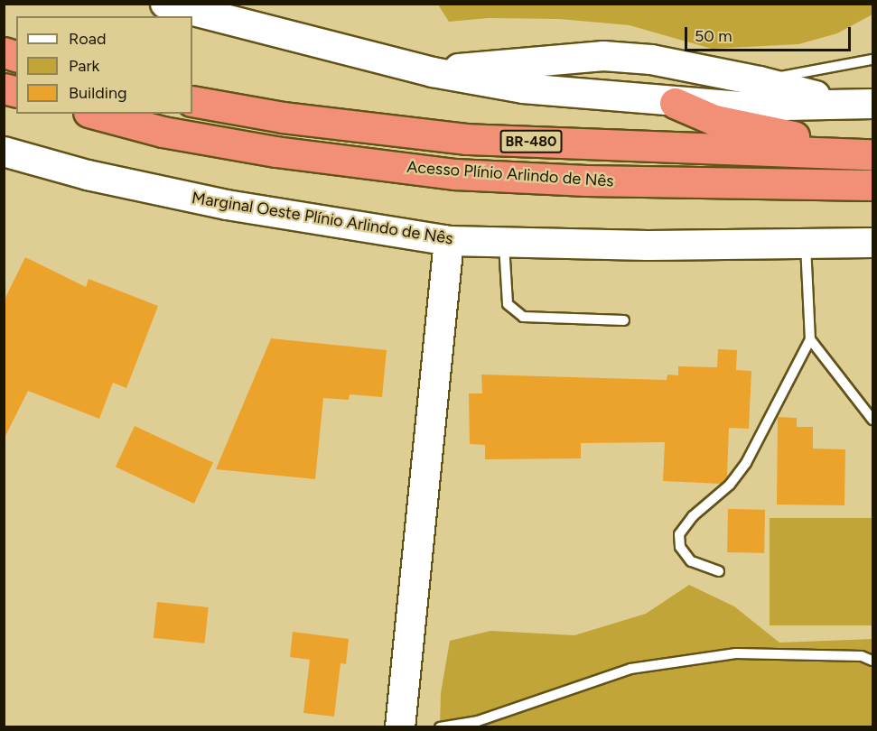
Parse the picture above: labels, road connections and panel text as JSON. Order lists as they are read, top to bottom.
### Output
{
  "streets": {
    "highway": ["BR-480", "Acesso Plínio Arlindo de Nês"],
    "main road": ["Marginal Oeste Plínio Arlindo de Nês"]
  },
  "legend": ["Road", "Park", "Building"],
  "scale_bar": "50 m"
}
